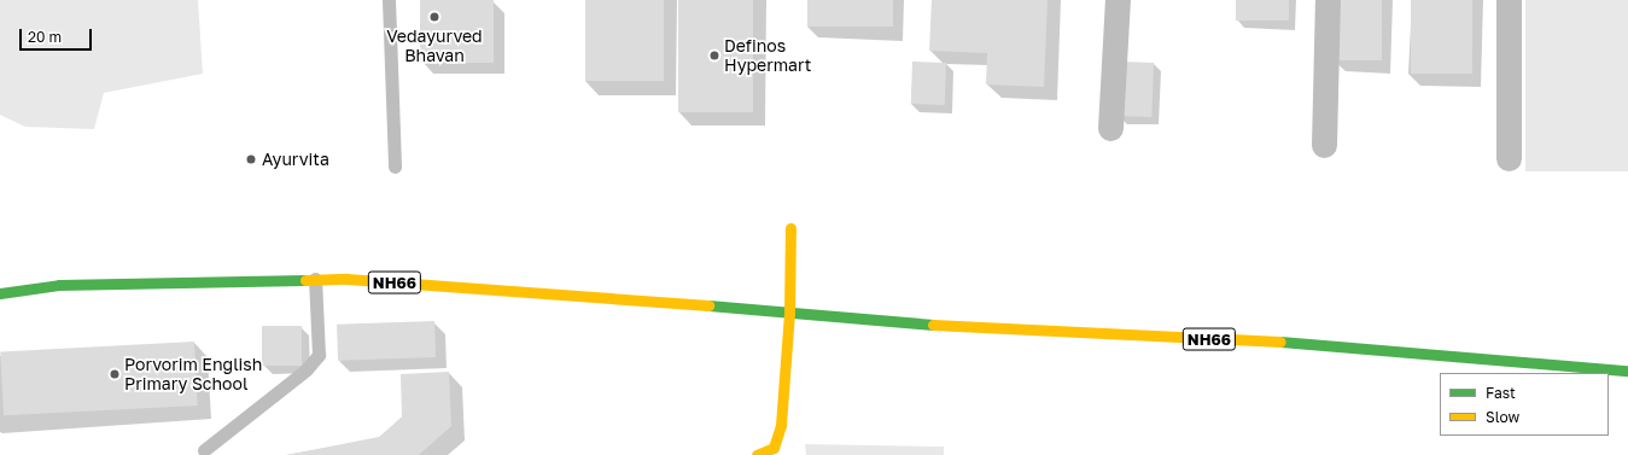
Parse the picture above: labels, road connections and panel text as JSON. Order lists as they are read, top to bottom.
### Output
{
  "streets": {
    "main road": ["NH66"]
  },
  "places": [
    "Vedayurved Bhavan",
    "Definos Hypermart",
    "Ayurvita",
    "Porvorim English Primary School"
  ],
  "legend": ["Fast", "Slow"],
  "scale_bar": "20 m"
}
